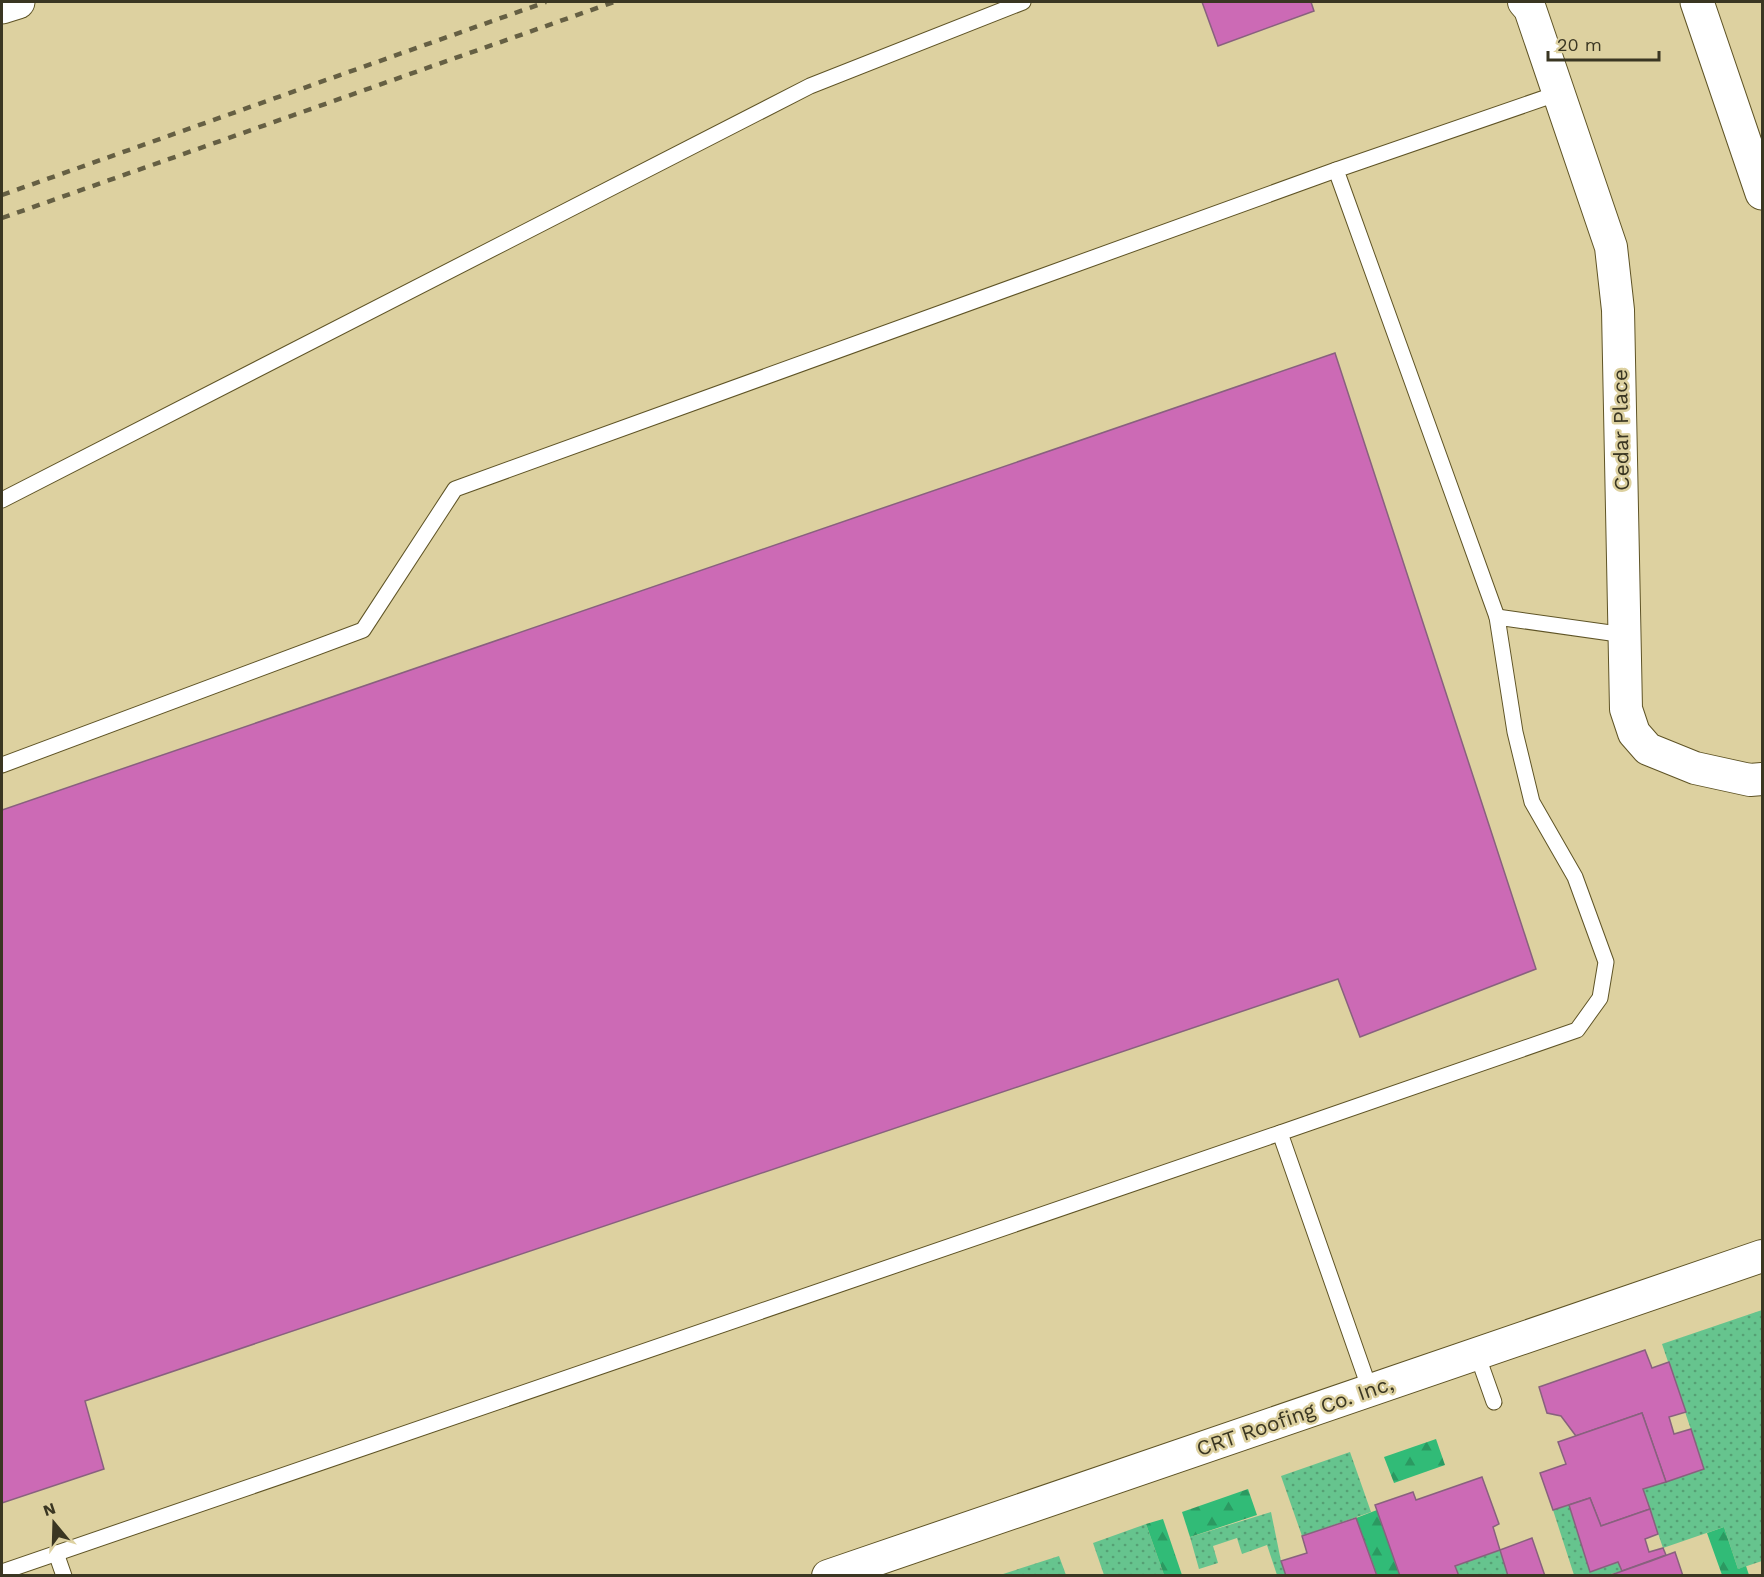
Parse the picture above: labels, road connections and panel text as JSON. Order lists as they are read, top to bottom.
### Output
{
  "streets": {
    "street": ["Cedar Place", "CRT Roofing Co. Inc,"]
  },
  "scale_bar": "20 m",
  "north": "top"
}
